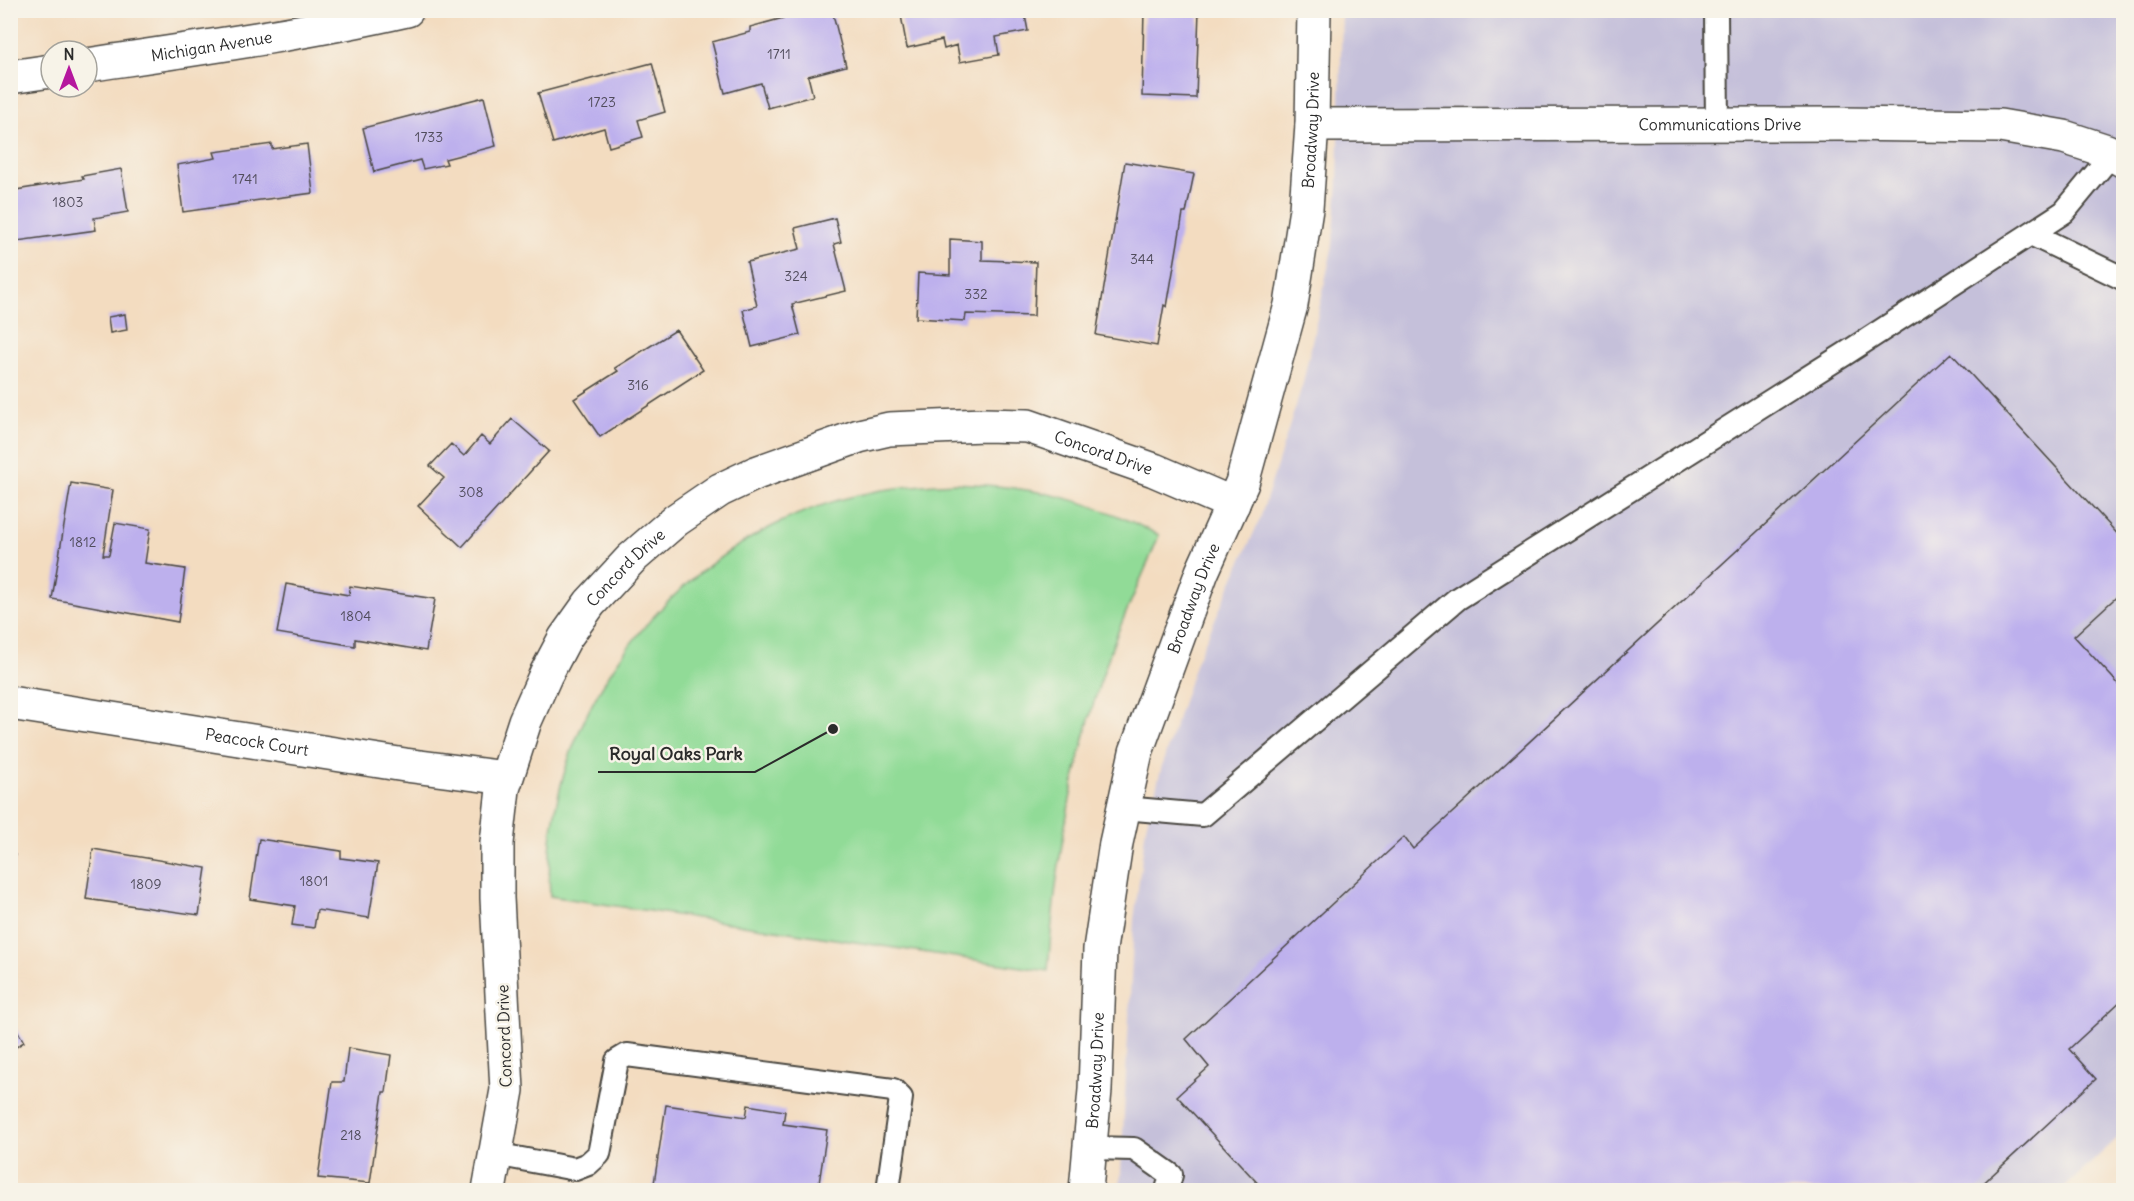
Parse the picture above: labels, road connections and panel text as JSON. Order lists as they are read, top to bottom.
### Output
{
  "streets": {
    "street": [
      "Michigan Avenue",
      "Communications Drive",
      "Broadway Drive",
      "Concord Drive",
      "Peacock Court"
    ]
  },
  "crossings": [
    ["Communications Drive", "Broadway Drive"],
    ["Broadway Drive", "Concord Drive"],
    ["Concord Drive", "Peacock Court"]
  ],
  "places": ["Royal Oaks Park"],
  "house_numbers": [
    "1711",
    "1723",
    "1733",
    "1741",
    "1803",
    "344",
    "324",
    "332",
    "316",
    "308",
    "1812",
    "1804",
    "1801",
    "1809",
    "218"
  ],
  "north": "top"
}
